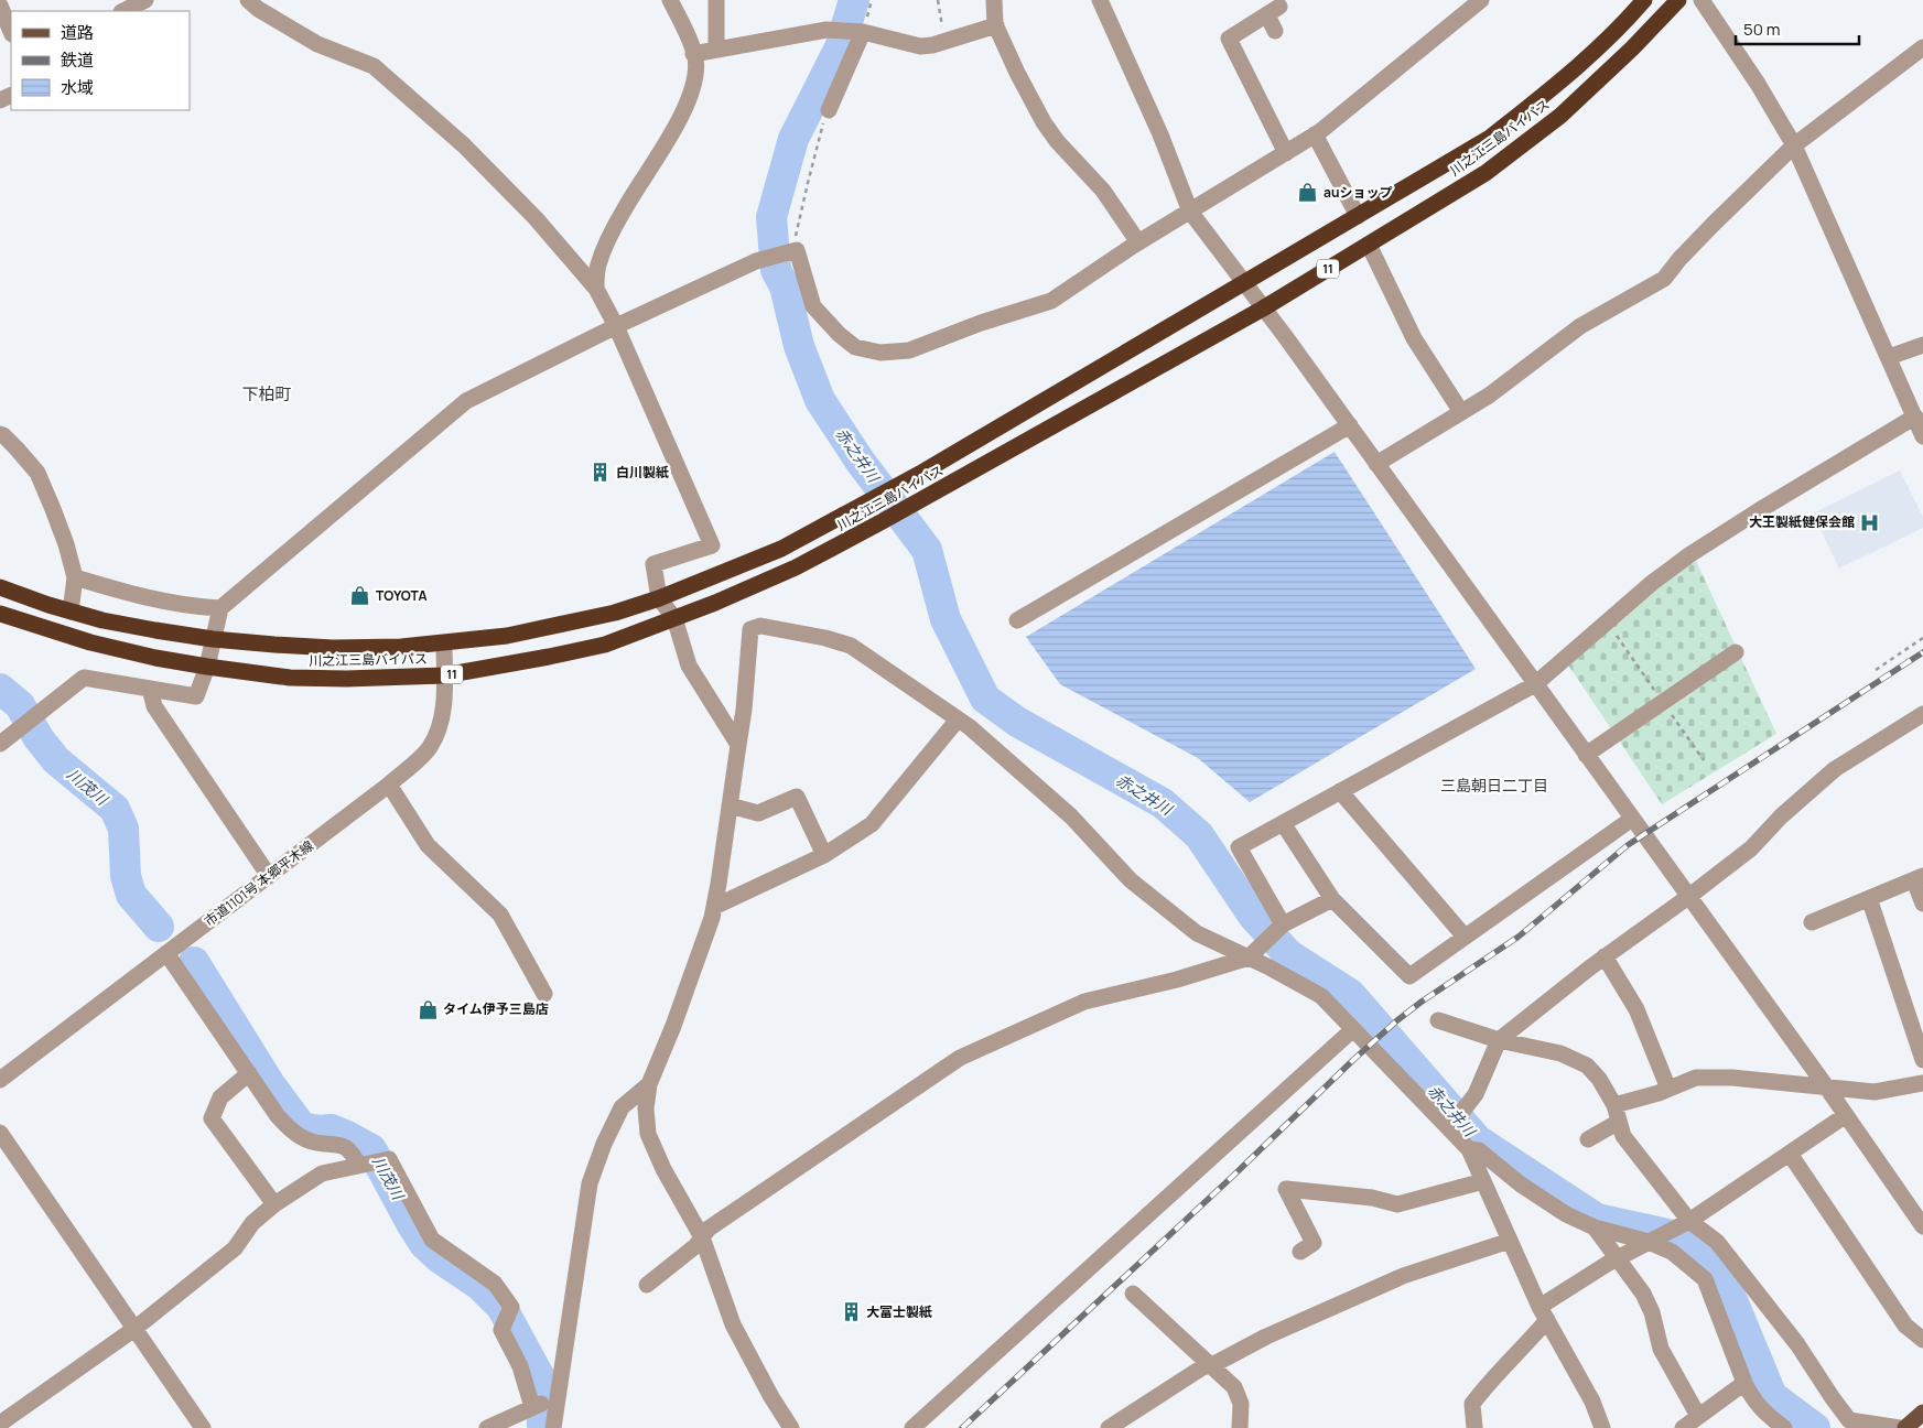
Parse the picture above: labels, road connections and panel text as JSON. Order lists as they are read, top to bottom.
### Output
{
  "streets": {
    "highway": ["川之江三島バイパス", "11"],
    "street": ["市道1101号 本郷平木線"]
  },
  "crossings": [
    ["川之江三島バイパス", "市道1101号 本郷平木線"]
  ],
  "districts": ["下柏町", "三島朝日二丁目"],
  "water": ["赤之井川", "川茂川"],
  "places": {
    "shop": ["auショップ", "TOYOTA", "タイム伊予三島店"],
    "building": ["白川製紙", "大富士製紙"],
    "hospital": ["大王製紙健保会館"]
  },
  "legend": ["道路", "鉄道", "水域"],
  "scale_bar": "50 m"
}
